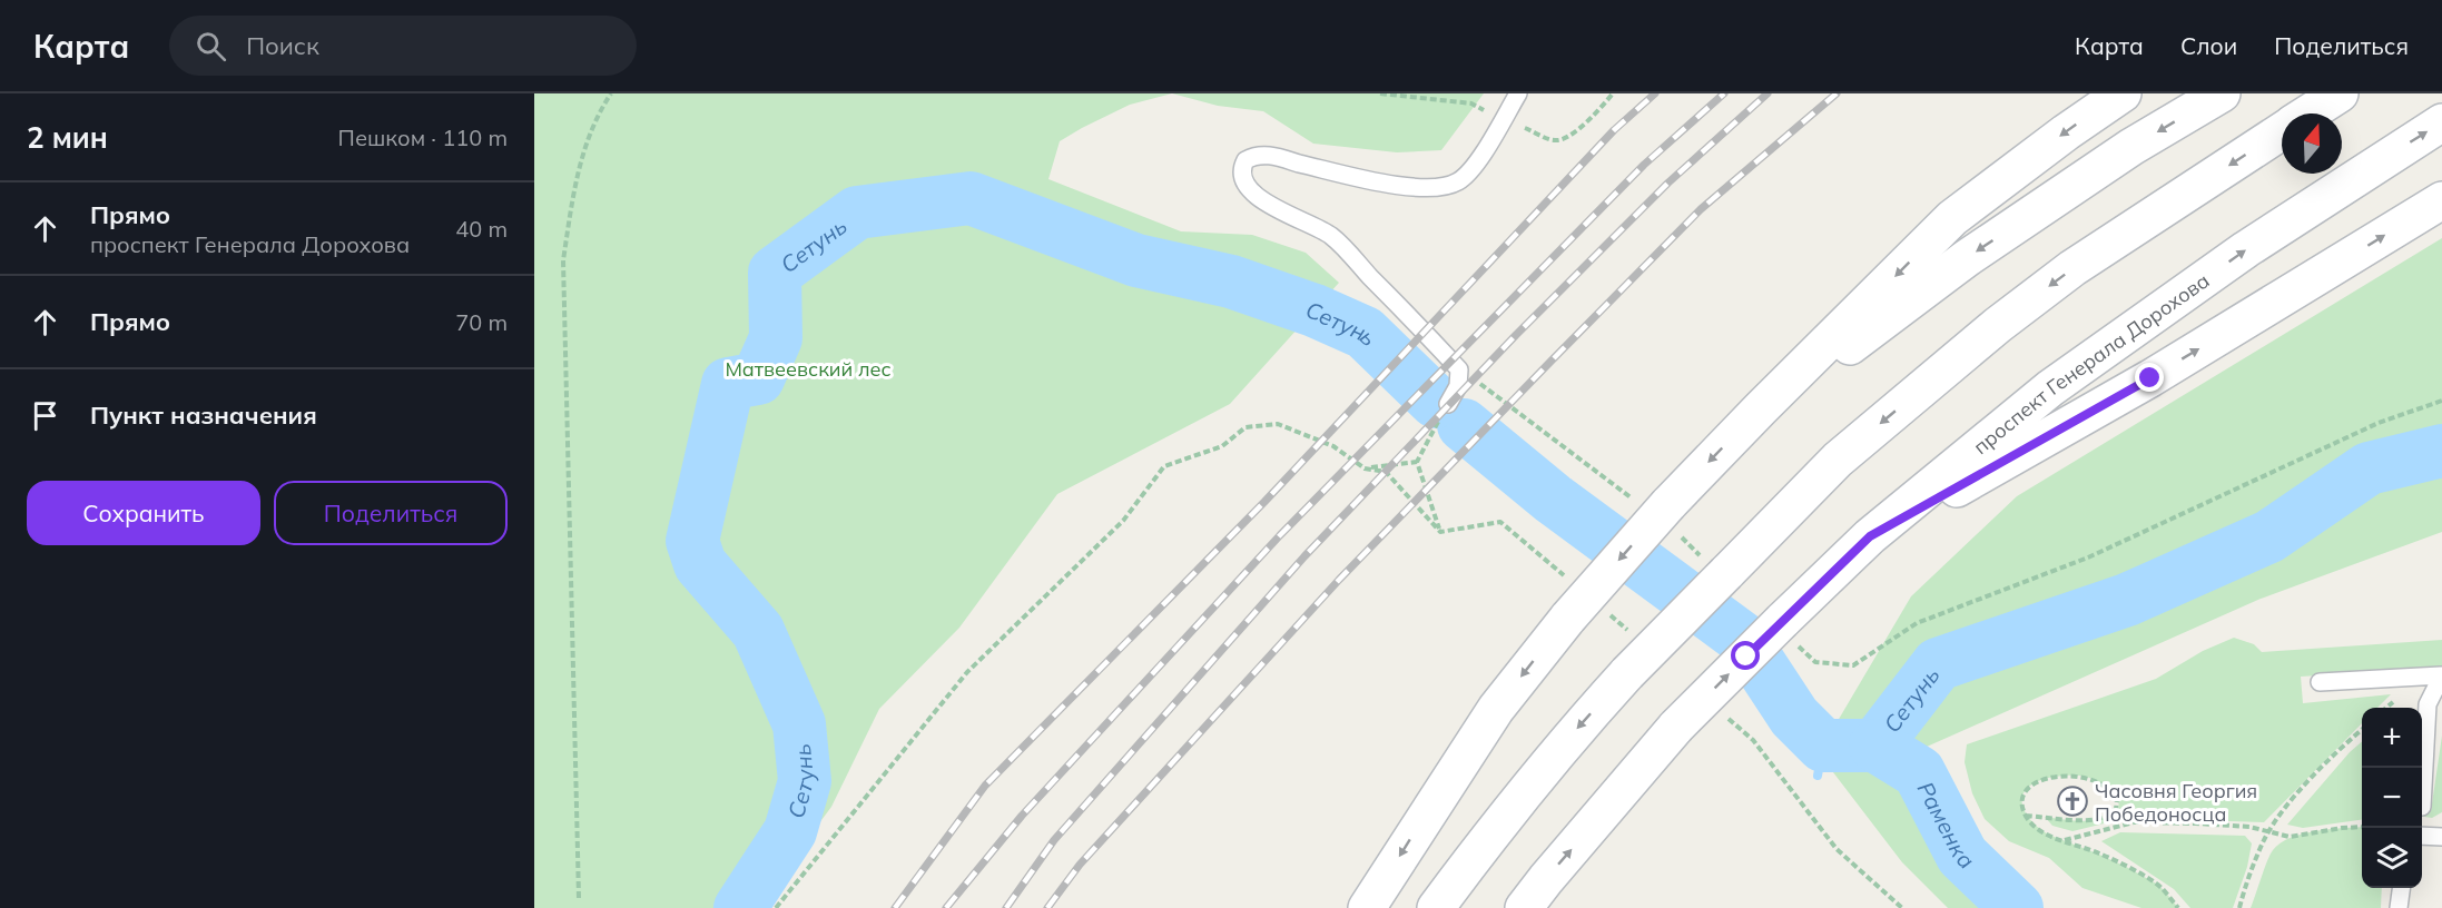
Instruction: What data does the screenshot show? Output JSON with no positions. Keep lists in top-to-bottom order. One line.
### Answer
{"streets":{"main road":["проспект Генерала Дорохова"]},"water":["Сетунь","Раменка"],"parks":["Матвеевский лес"],"places":{"church":["Часовня Георгия Победоносца"]},"north":"top","page":{"header":"Карта","search":"Поиск","nav":["Карта","Слои","Поделиться"],"heading":["2 мин","Пешком · 110 m"],"list":[["Прямо","проспект Генерала Дорохова","40 m"],["Прямо","70 m"],"Пункт назначения"],"buttons":["Сохранить","Поделиться"],"map_buttons":["+","−"]}}
